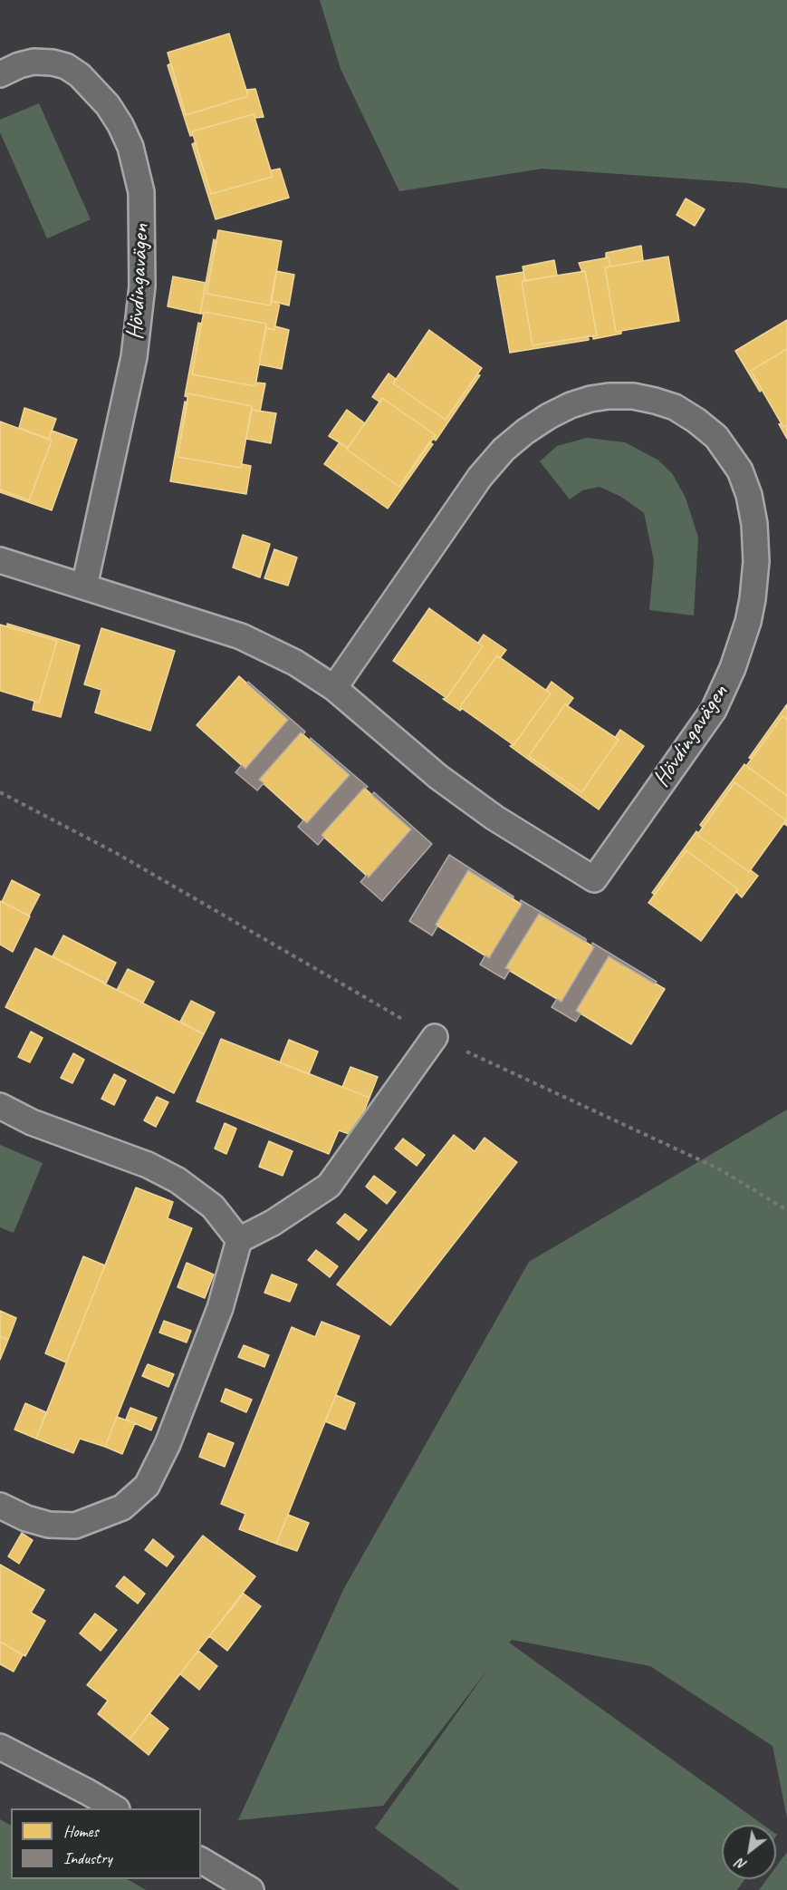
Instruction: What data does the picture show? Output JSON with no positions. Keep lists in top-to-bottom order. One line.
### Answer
{"streets":{"lane":["Hövdingavägen"]},"legend":["Homes","Industry"],"north":"bottom left"}
